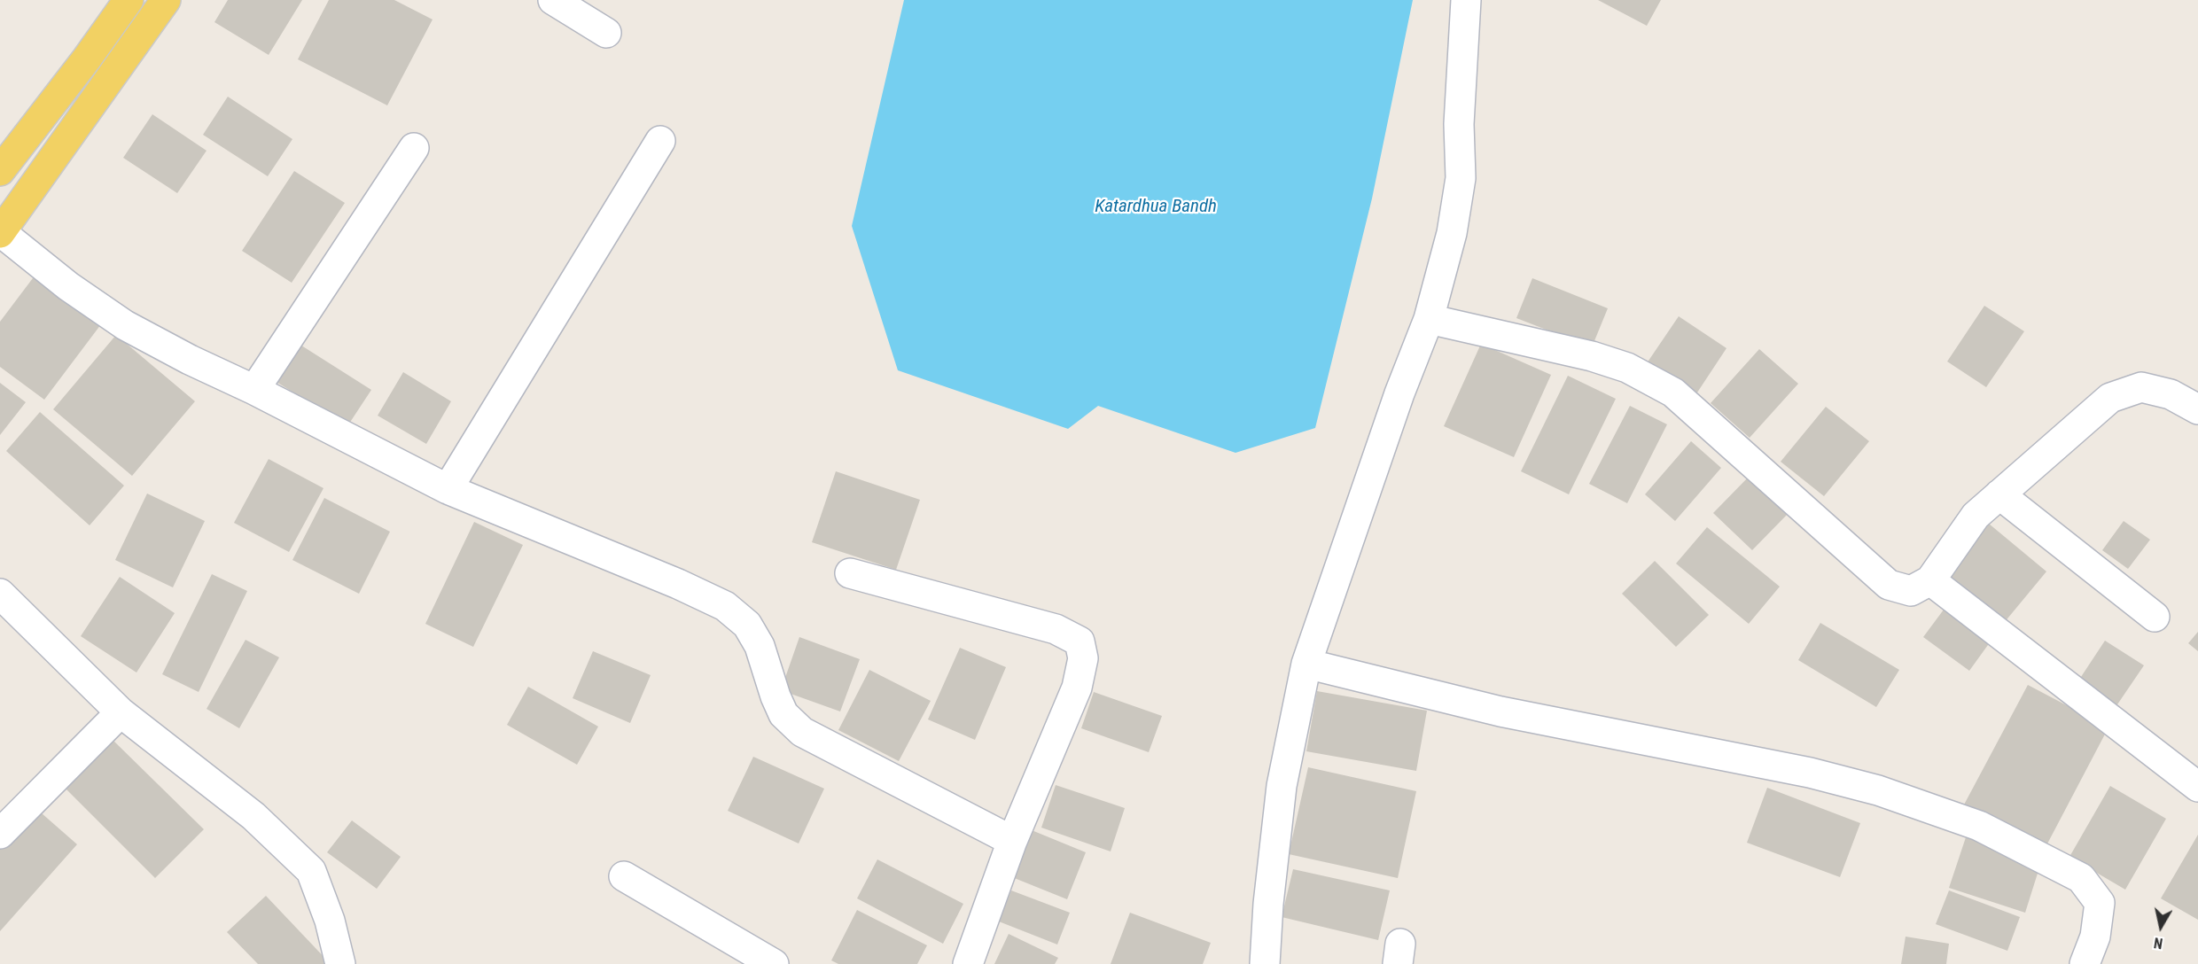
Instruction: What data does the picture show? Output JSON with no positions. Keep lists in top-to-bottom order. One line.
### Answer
{"water":["Katardhua Bandh"],"north":"bottom"}
